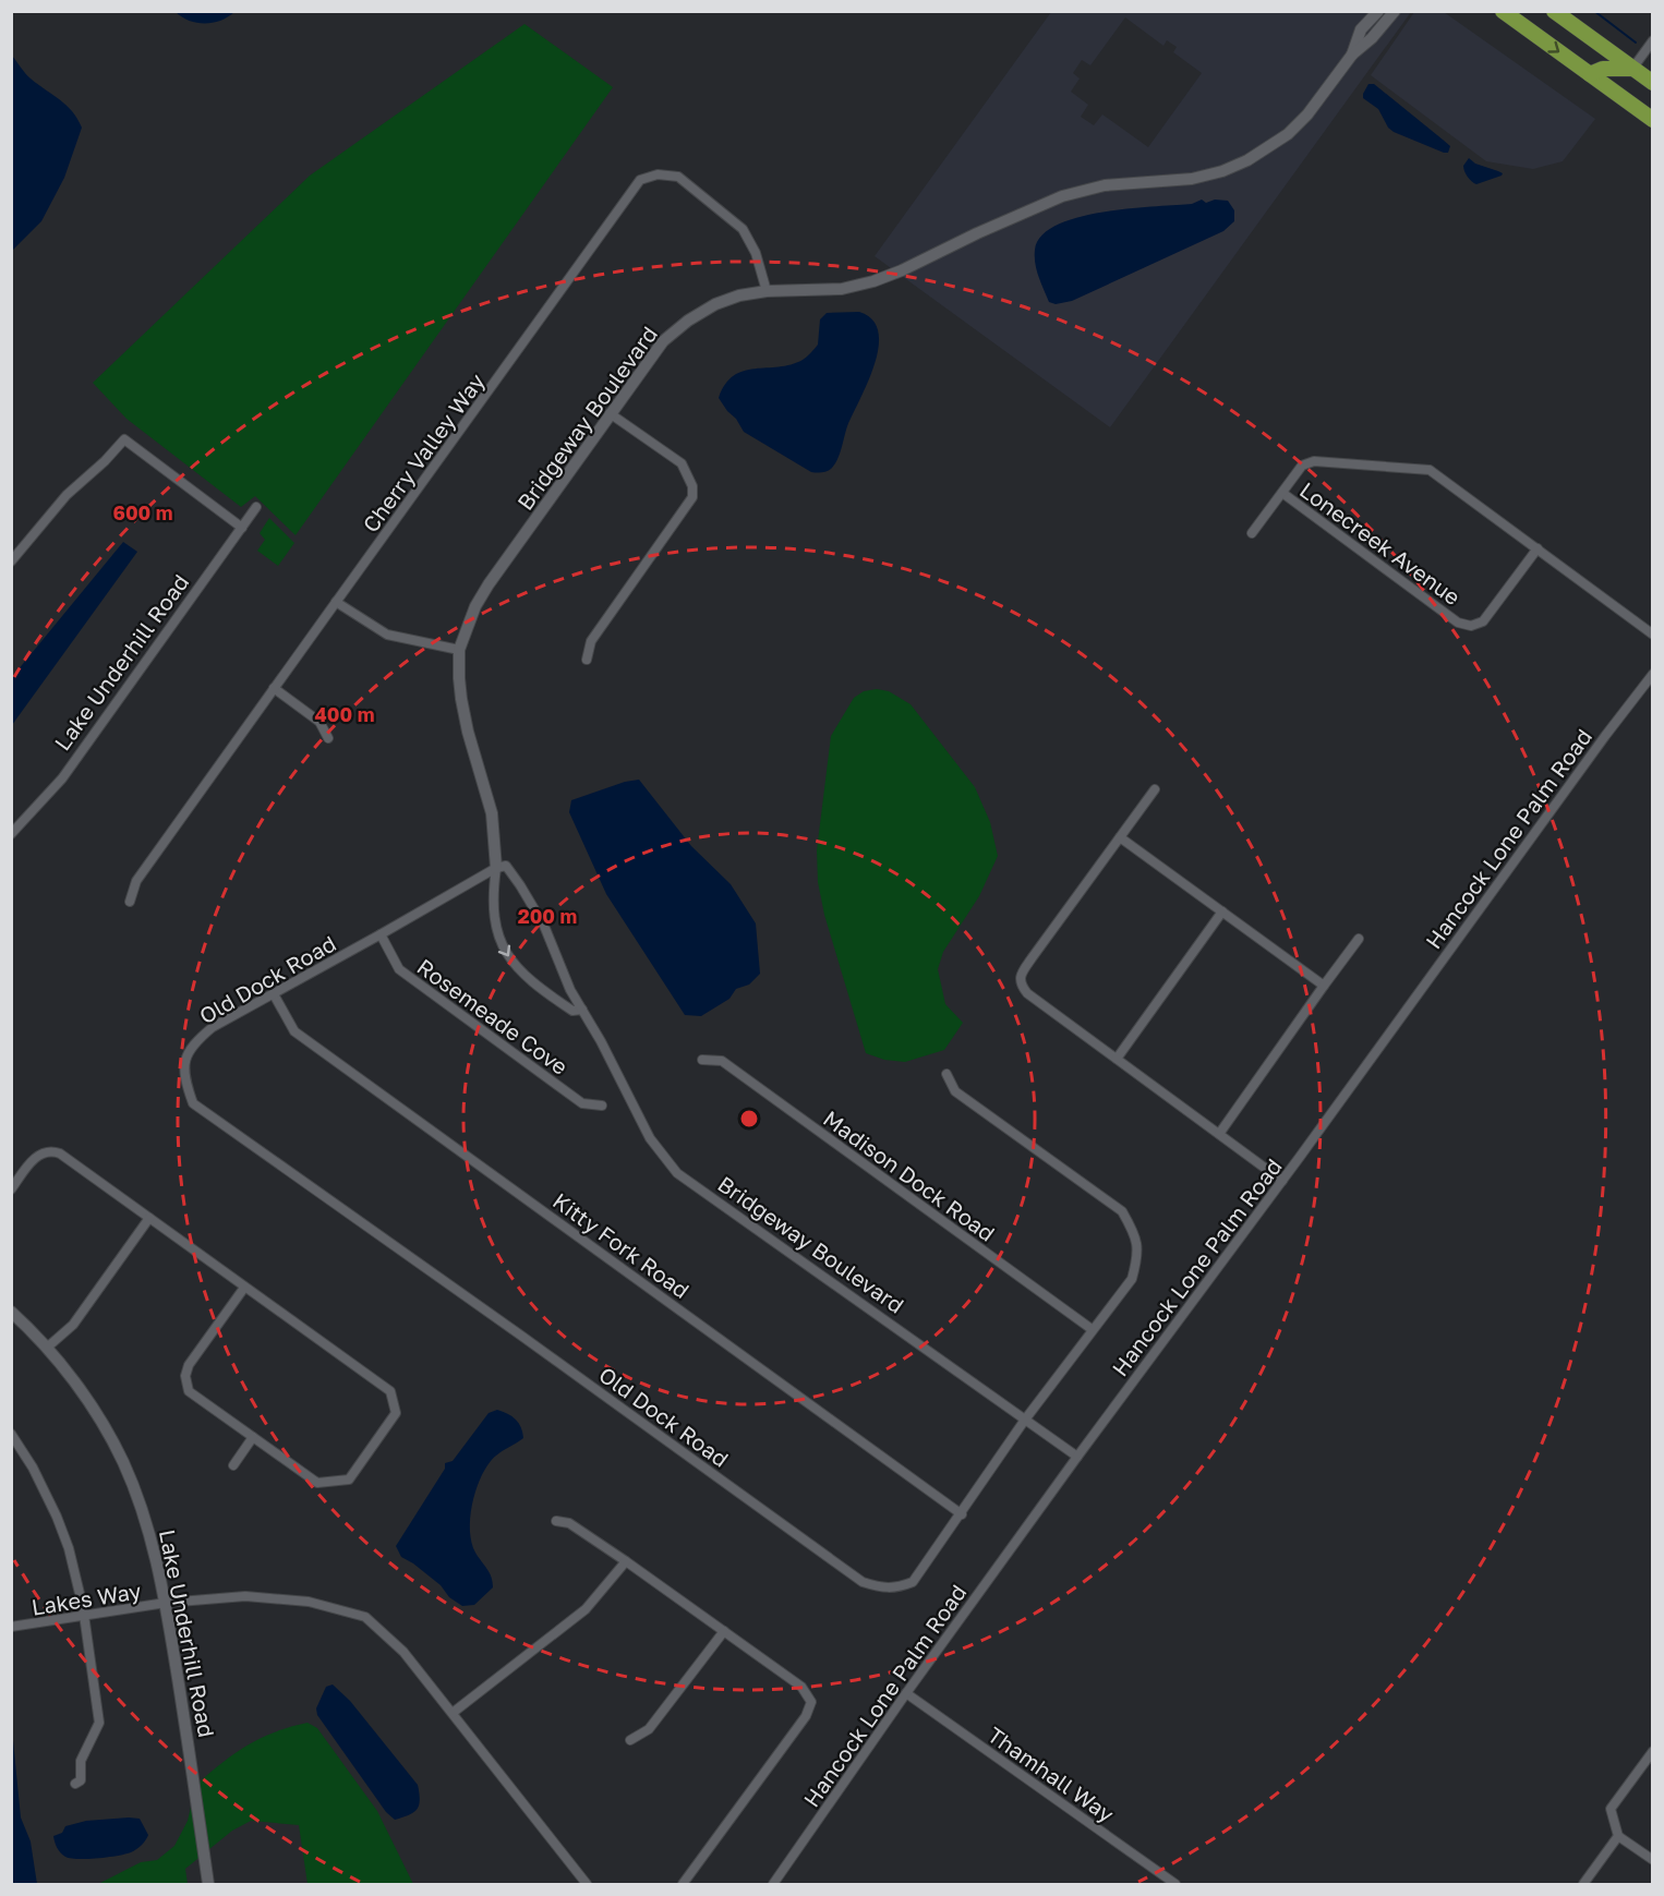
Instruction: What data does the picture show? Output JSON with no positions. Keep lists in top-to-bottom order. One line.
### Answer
{"streets":{"street":["Bridgeway Boulevard","Cherry Valley Way","Lonecreek Avenue","Lake Underhill Road","Hancock Lone Palm Road","Old Dock Road","Rosemeade Cove","Madison Dock Road","Kitty Fork Road","Lakes Way","Thamhall Way"]},"crossings":[["Bridgeway Boulevard","Cherry Valley Way"],["Bridgeway Boulevard","Hancock Lone Palm Road"],["Bridgeway Boulevard","Old Dock Road"],["Lake Underhill Road","Lakes Way"],["Hancock Lone Palm Road","Thamhall Way"],["Old Dock Road","Rosemeade Cove"],["Old Dock Road","Madison Dock Road"],["Old Dock Road","Kitty Fork Road"]],"rings":["600 m","400 m","200 m"]}
